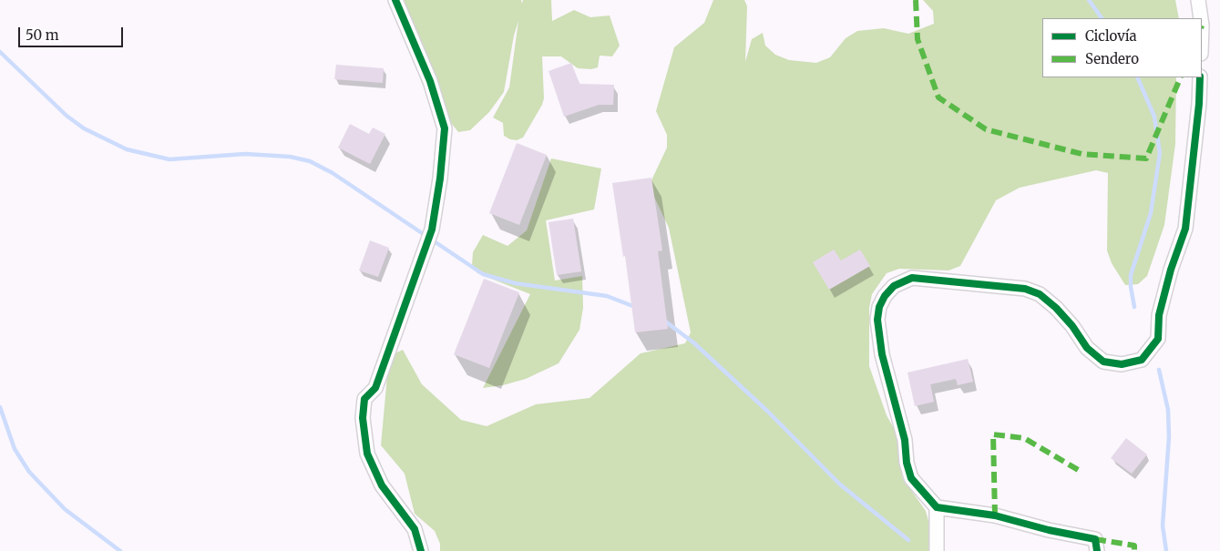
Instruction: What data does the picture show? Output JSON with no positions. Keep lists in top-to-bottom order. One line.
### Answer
{"legend":["Ciclovía","Sendero"],"scale_bar":"50 m"}
